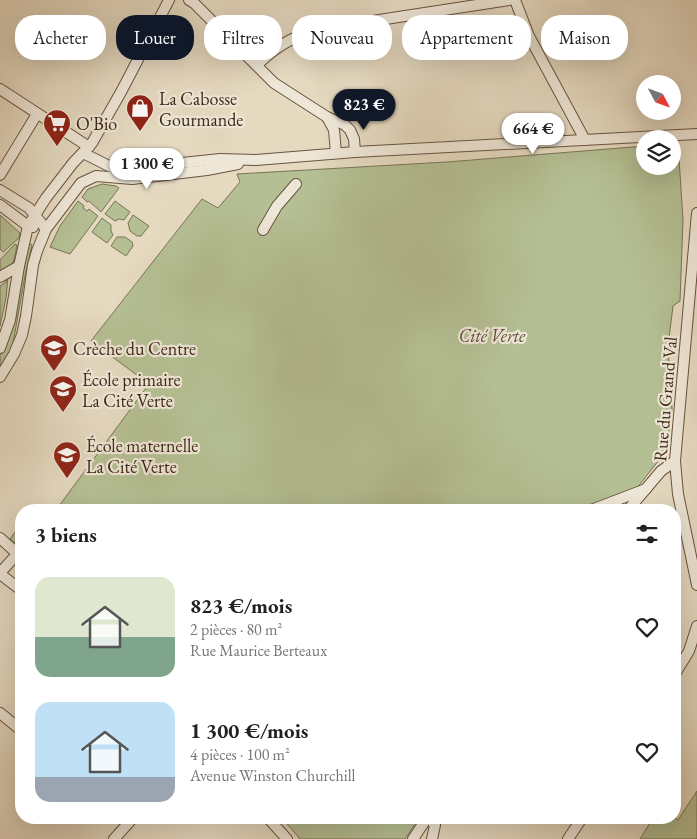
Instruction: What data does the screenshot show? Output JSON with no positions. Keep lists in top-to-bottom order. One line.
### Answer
{"streets":{"street":["Rue du Grand Val"]},"parks":["Cité Verte"],"places":{"shop":["La Cabosse Gourmande"],"supermarket":["O'Bio"],"school or university":["Crèche du Centre","École primaire La Cité Verte","École maternelle La Cité Verte"]},"north":"bottom right","page":{"chip":["Acheter","Louer","Filtres","Nouveau","Appartement","Maison"],"price":["823 €","664 €","1 300 €"],"heading":"3 biens","list":[{"name":"823 €/mois","note":"2 pièces · 80 m² · Rue Maurice Berteaux"},{"name":"1 300 €/mois","note":"4 pièces · 100 m² · Avenue Winston Churchill"}]}}
